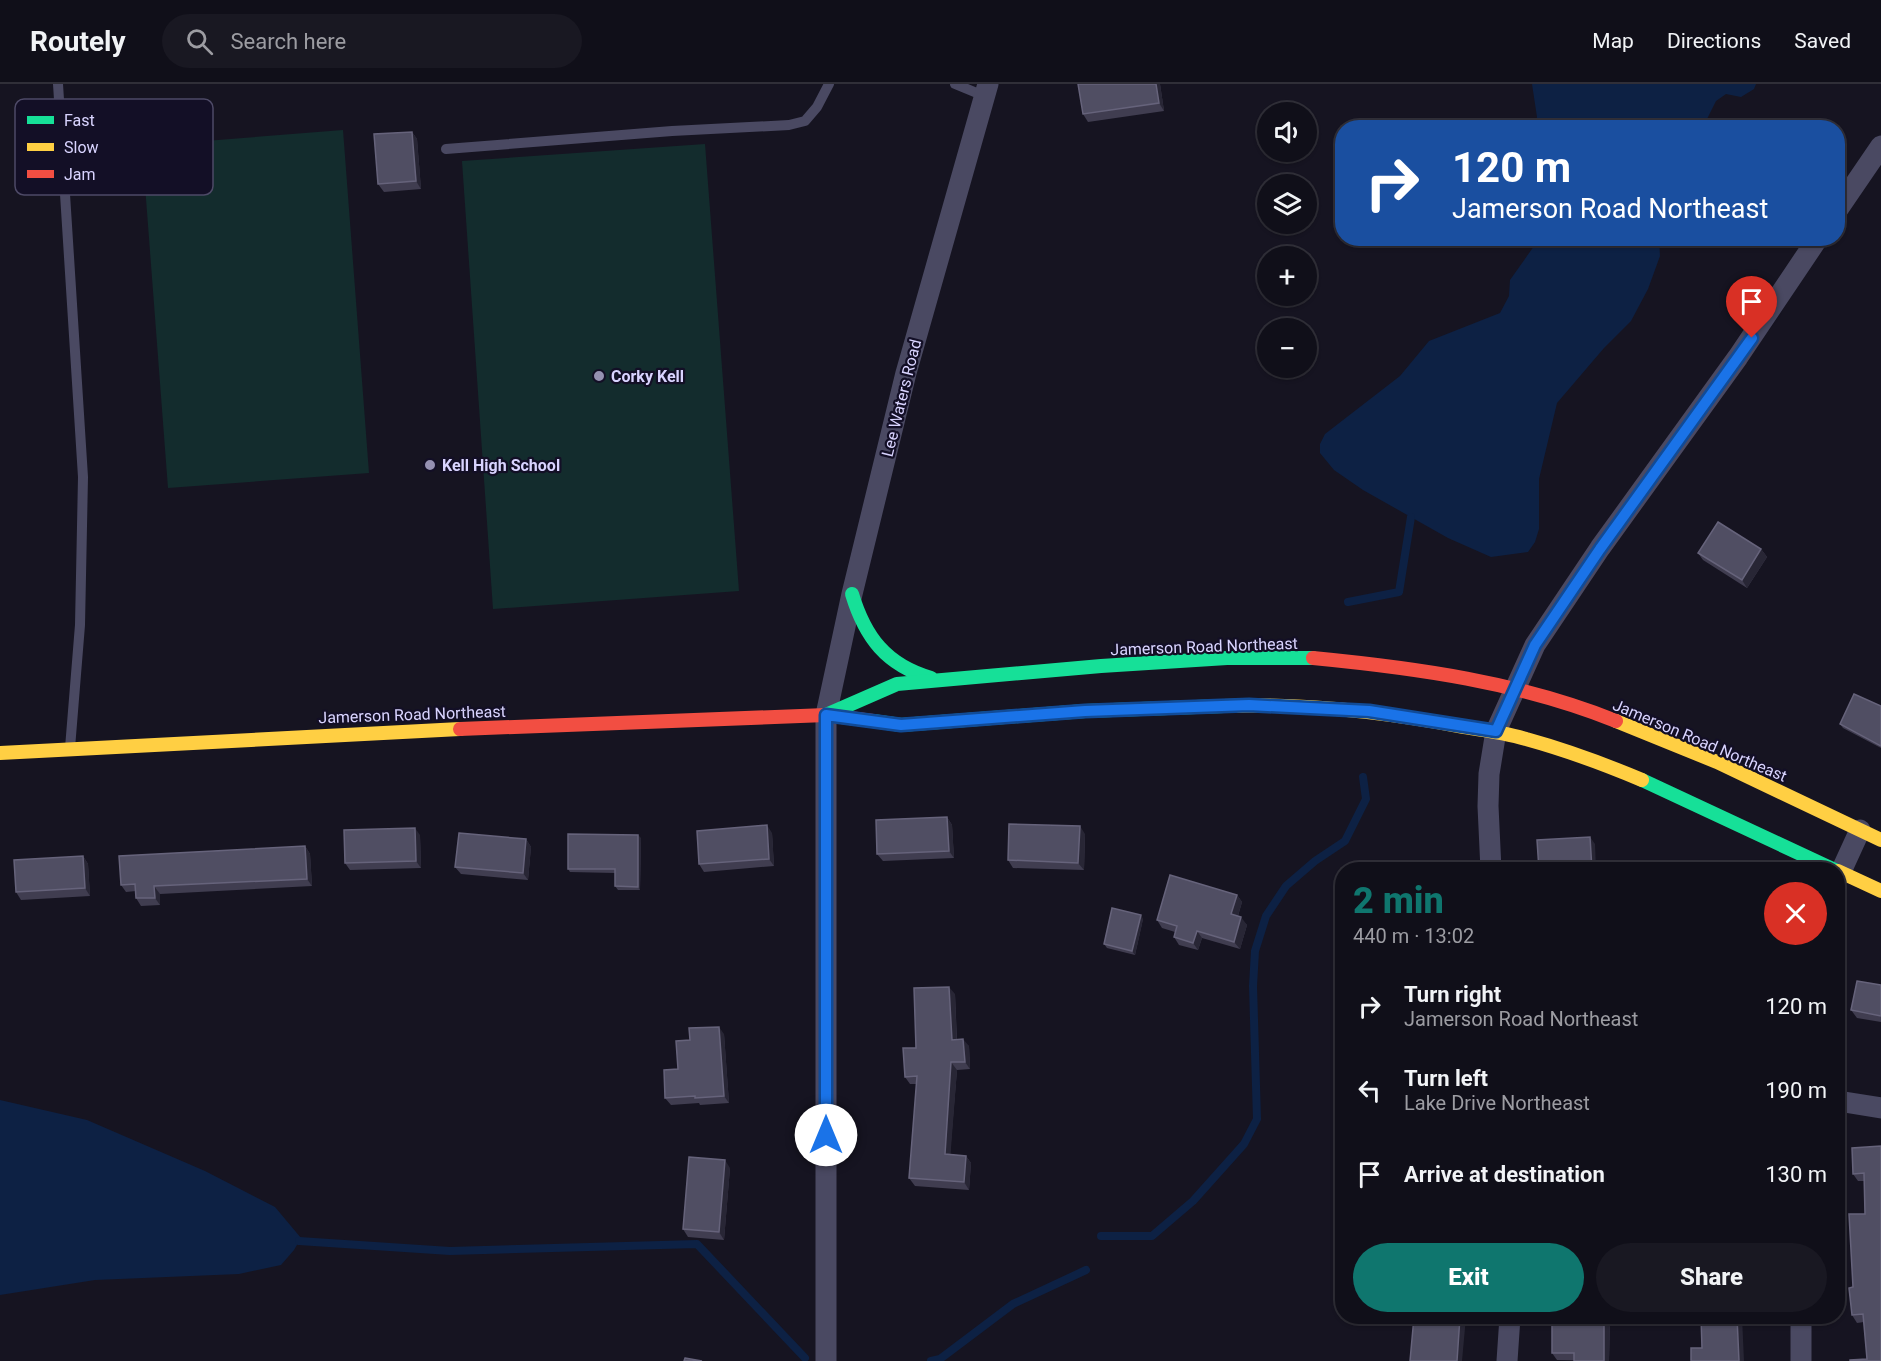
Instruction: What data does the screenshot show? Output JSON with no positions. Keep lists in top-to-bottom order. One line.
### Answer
{"streets":{"street":["Lee Waters Road","Jamerson Road Northeast"]},"crossings":[["Lee Waters Road","Jamerson Road Northeast"]],"places":["Corky Kell","Kell High School"],"legend":["Fast","Slow","Jam"],"page":{"header":"Routely","search":"Search here","nav":["Map","Directions","Saved"],"map_buttons":["+","−"],"turn":["120 m","Jamerson Road Northeast"],"heading":["2 min","440 m · 13:02"],"list":[{"name":"Turn right","note":"Jamerson Road Northeast","value":"120 m"},{"name":"Turn left","note":"Lake Drive Northeast","value":"190 m"},{"name":"Arrive at destination","value":"130 m"}],"buttons":["Exit","Share"]}}
